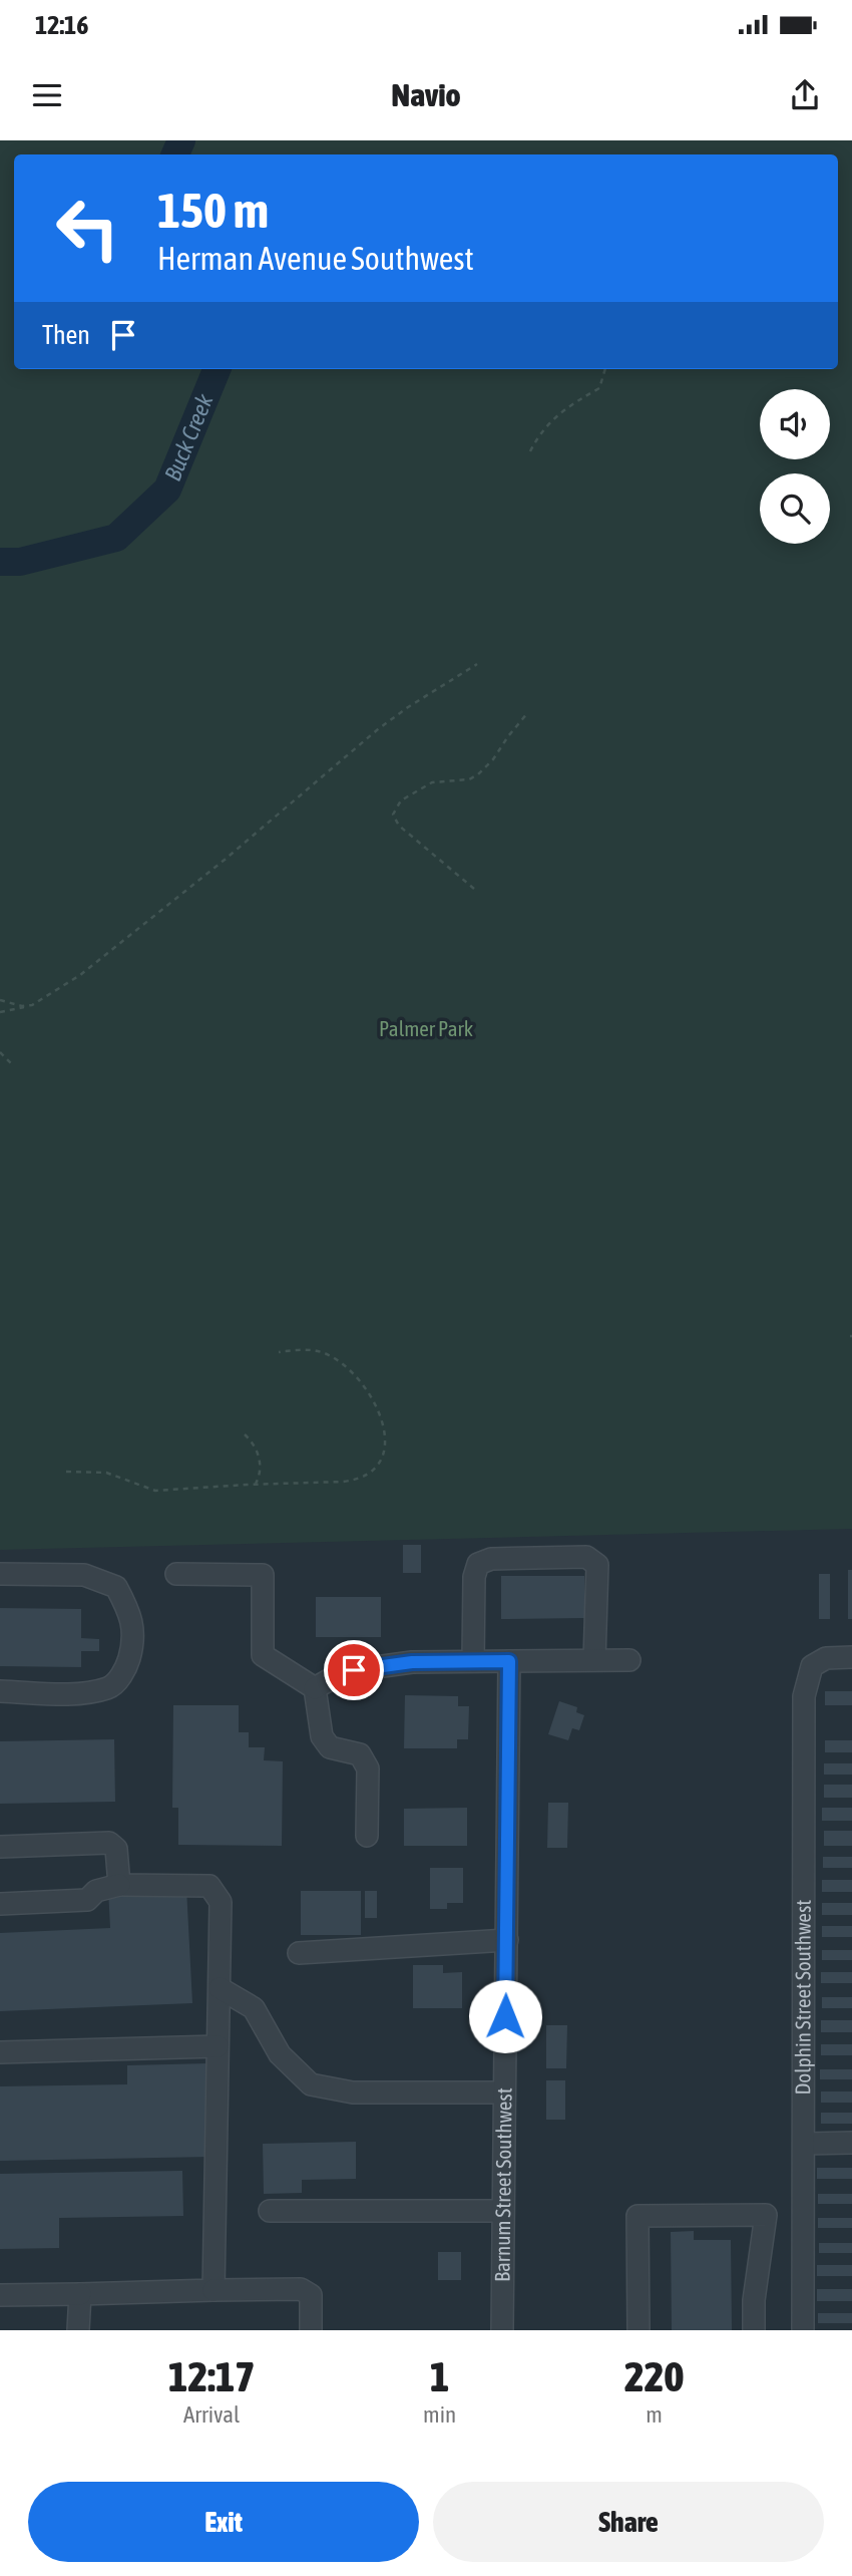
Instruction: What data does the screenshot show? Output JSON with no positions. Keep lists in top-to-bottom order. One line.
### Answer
{"streets":{"street":["Dolphin Street Southwest","Barnum Street Southwest"]},"water":["Buck Creek"],"parks":["Palmer Park"],"page":{"status":"12:16","header":"Navio","turn":["150 m","Herman Avenue Southwest"],"then":"Then","eta":["12:17","Arrival","1","min","220","m"],"buttons":["Exit","Share"]}}
